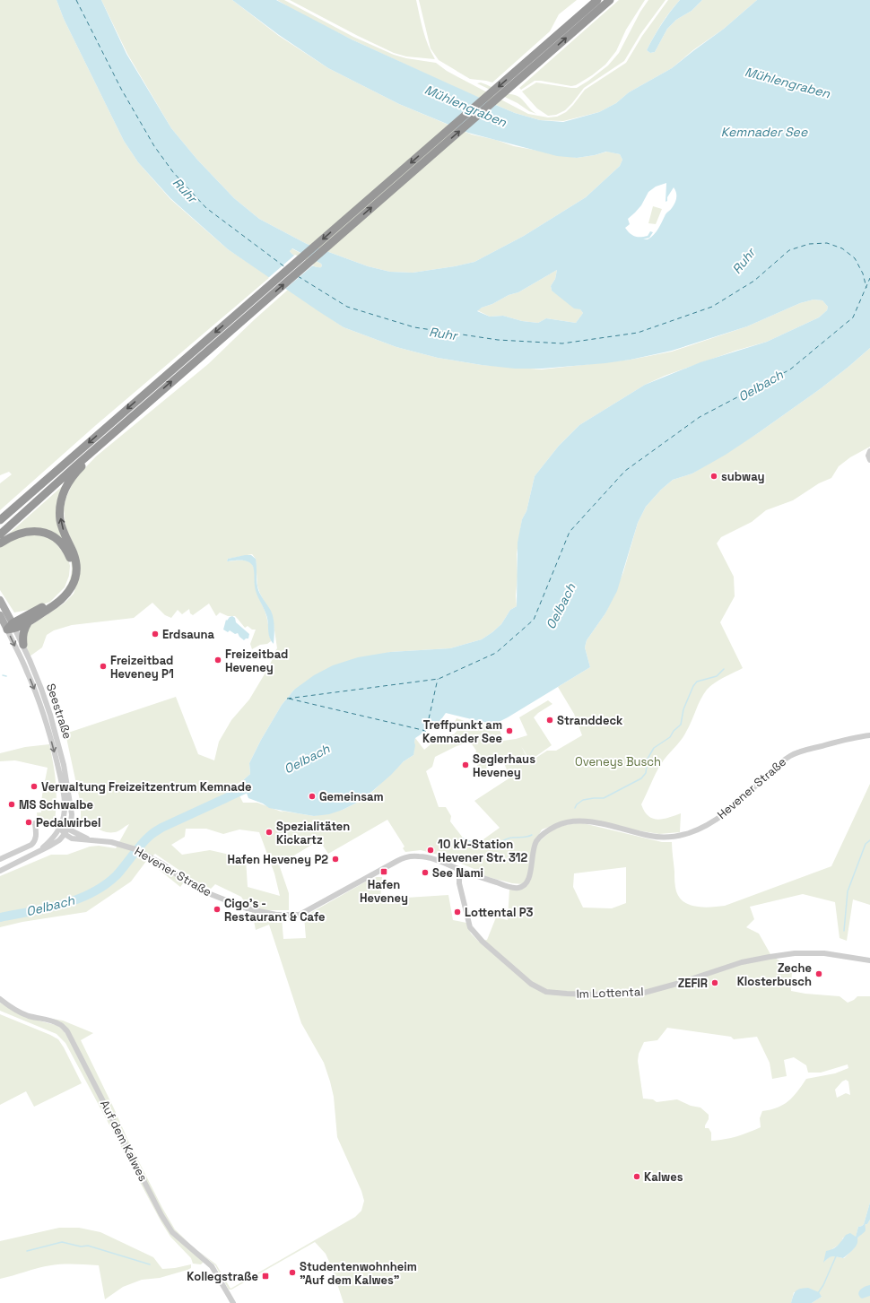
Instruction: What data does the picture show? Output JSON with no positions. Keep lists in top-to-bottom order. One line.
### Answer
{"streets":{"main road":["Seestraße"],"street":["Hevener Straße","Im Lottental","Auf dem Kalwes"]},"crossings":[["Seestraße","Hevener Straße"],["Hevener Straße","Im Lottental"]],"one_way":["Seestraße"],"water":["Mühlengraben","Kemnader See","Ruhr","Oelbach"],"parks":["Oveneys Busch"],"places":{"other":["subway","Erdsauna","Freizeitbad Heveney","Freizeitbad Heveney P1","Stranddeck","Treffpunkt am Kemnader See","Seglerhaus Heveney","Verwaltung Freizeitzentrum Kemnade","Gemeinsam","MS Schwalbe","Pedalwirbel","Spezialitäten Kickartz","10 kV-Station Hevener Str. 312","Hafen Heveney P2","See Nami","Cigo's - Restaurant & Cafe","Lottental P3","Zeche Klosterbusch","ZEFIR","Kalwes","Studentenwohnheim \"Auf dem Kalwes\""],"transit":["Hafen Heveney","Kollegstraße"]}}
